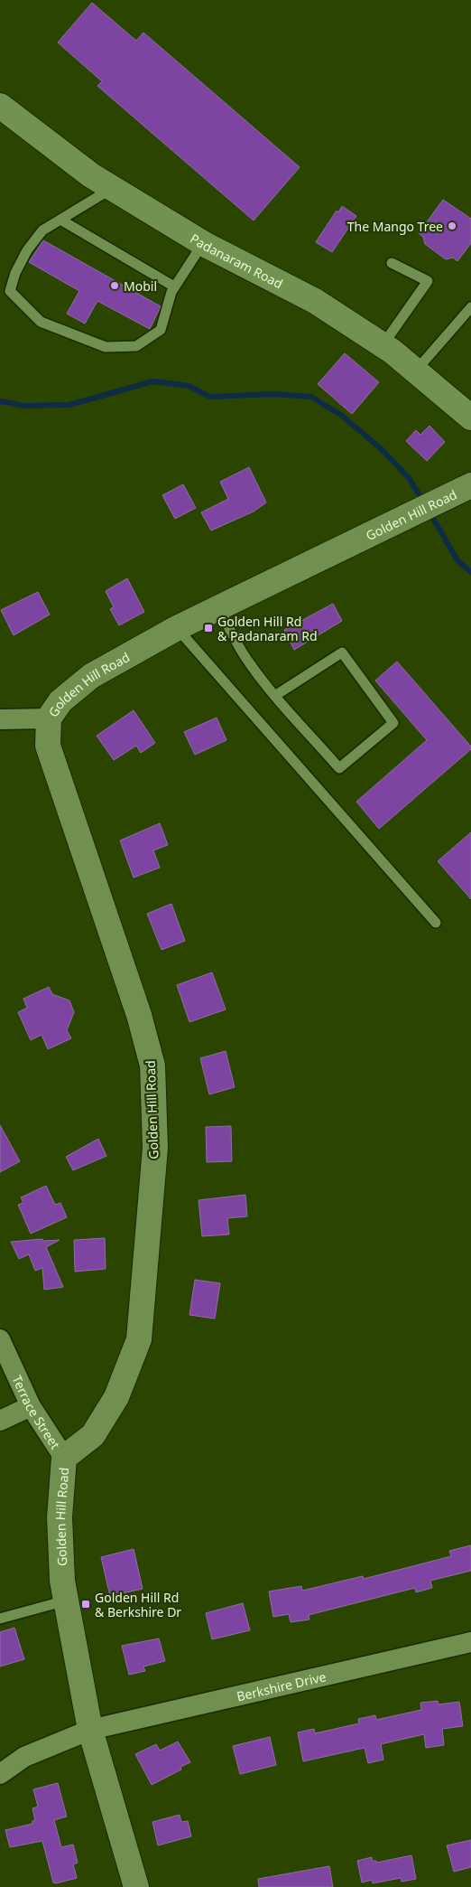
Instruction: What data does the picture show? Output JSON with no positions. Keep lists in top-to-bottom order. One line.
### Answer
{"streets":{"main road":["Padanaram Road"],"street":["Golden Hill Road","Terrace Street","Berkshire Drive"]},"crossings":[["Golden Hill Road","Terrace Street"],["Golden Hill Road","Berkshire Drive"]],"places":{"other":["The Mango Tree","Mobil"],"transit":["Golden Hill Rd & Padanaram Rd","Golden Hill Rd & Berkshire Dr"]}}
